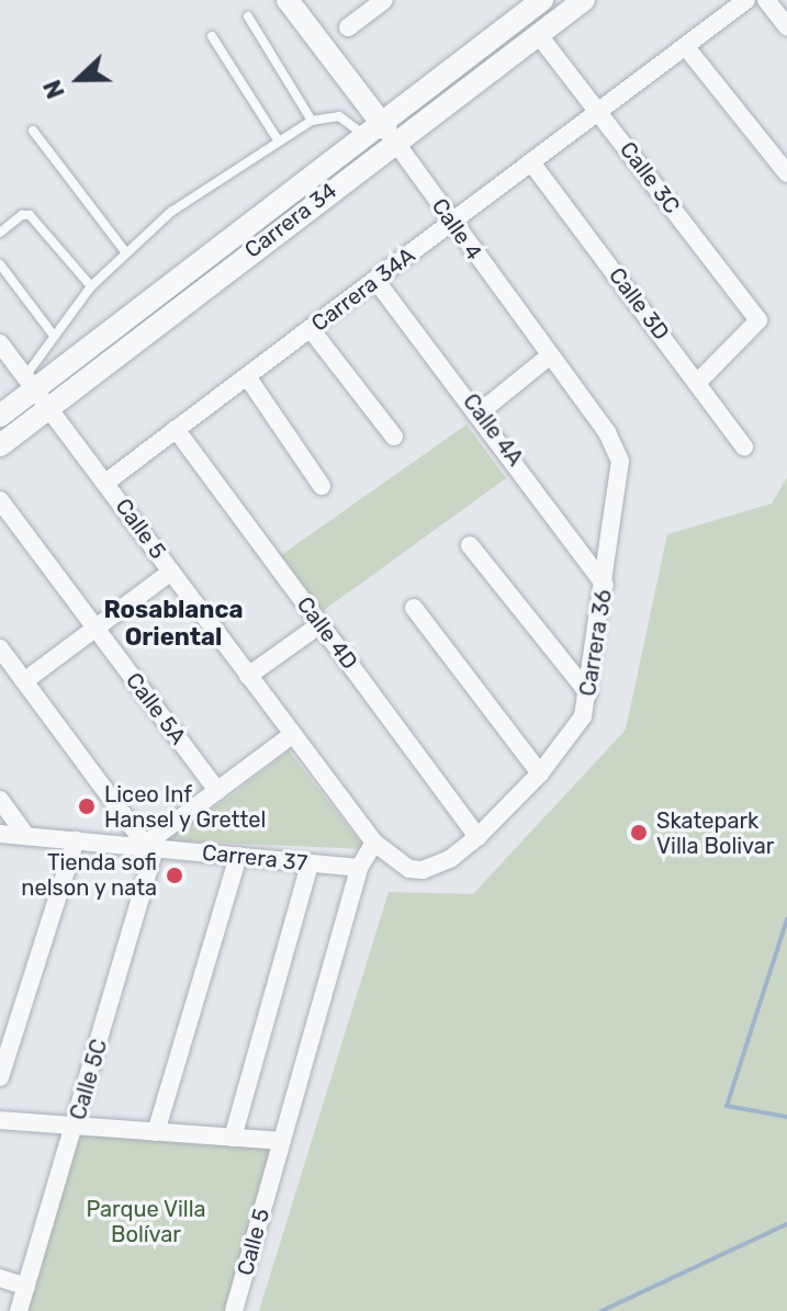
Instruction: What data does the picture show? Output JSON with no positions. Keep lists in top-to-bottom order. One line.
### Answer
{"streets":{"street":["Calle 3C","Carrera 34","Calle 4","Carrera 34A","Calle 3D","Calle 4A","Calle 5","Calle 4D","Carrera 36","Calle 5A","Carrera 37","Calle 5C"]},"crossings":[["Calle 3C","Carrera 34"],["Calle 3C","Carrera 34A"],["Calle 3C","Calle 3D"],["Carrera 34","Calle 4"],["Carrera 34","Calle 5"],["Calle 4","Carrera 34A"],["Calle 4","Carrera 36"],["Carrera 34A","Calle 3D"],["Carrera 34A","Calle 4A"],["Carrera 34A","Calle 5"],["Carrera 34A","Calle 4D"],["Calle 4A","Carrera 36"],["Calle 5","Carrera 37"],["Calle 4D","Carrera 36"],["Carrera 37","Calle 5C"]],"districts":["Rosablanca Oriental"],"parks":["Parque Villa Bolívar"],"places":["Liceo Inf Hansel y Grettel","Skatepark Villa Bolivar","Tienda sofi nelson y nata"],"north":"left"}
